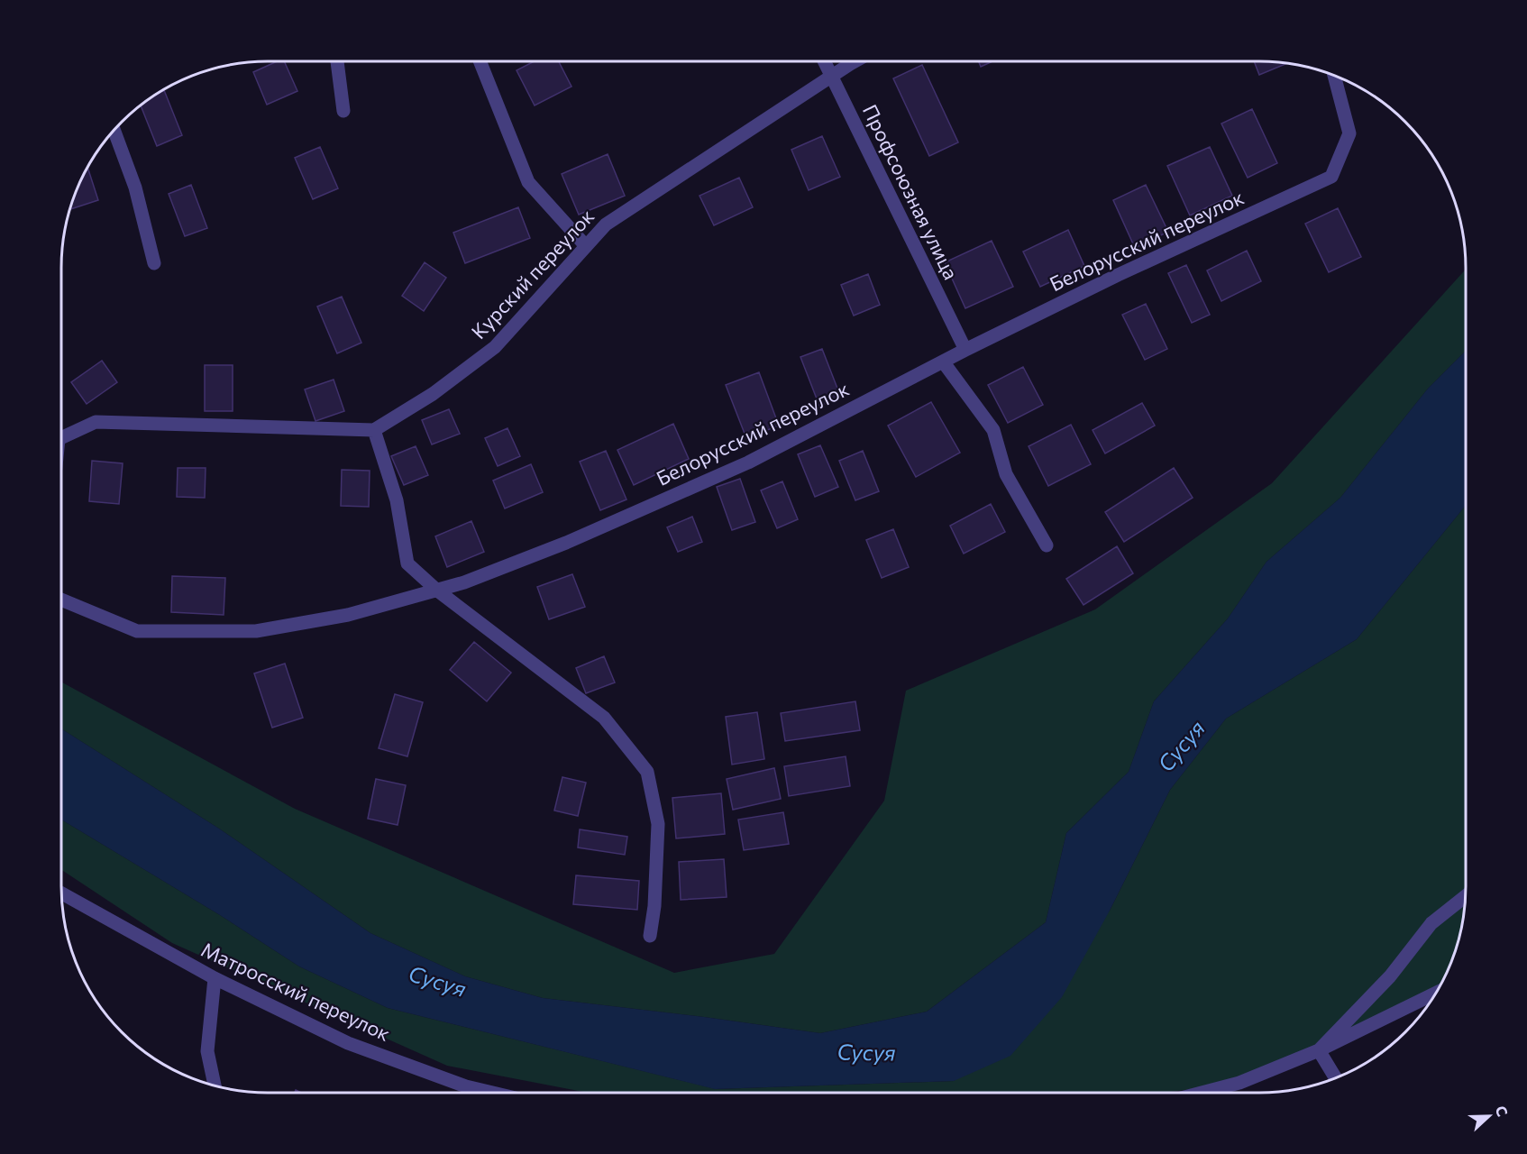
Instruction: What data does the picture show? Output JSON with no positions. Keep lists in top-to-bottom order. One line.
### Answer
{"streets":{"street":["Профсоюзная улица","Белорусский переулок","Курский переулок","Матросский переулок"]},"crossings":[["Профсоюзная улица","Белорусский переулок"],["Профсоюзная улица","Курский переулок"]],"water":["Сусуя"],"north":"right"}
